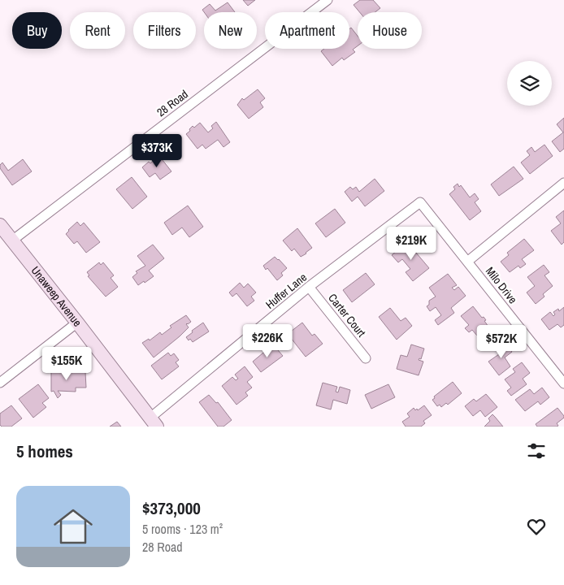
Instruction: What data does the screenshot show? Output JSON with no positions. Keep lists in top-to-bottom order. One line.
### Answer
{"streets":{"main road":["Unaweep Avenue"],"street":["28 Road","Milo Drive","Huffer Lane","Carter Court"]},"crossings":[["28 Road","Unaweep Avenue"],["Milo Drive","Huffer Lane"],["Huffer Lane","Unaweep Avenue"],["Huffer Lane","Carter Court"]],"page":{"chip":["Buy","Rent","Filters","New","Apartment","House"],"price":["$373K","$219K","$226K","$572K","$155K"],"heading":"5 homes","list":[{"name":"$373,000","note":"5 rooms · 123 m² · 28 Road"}]}}
